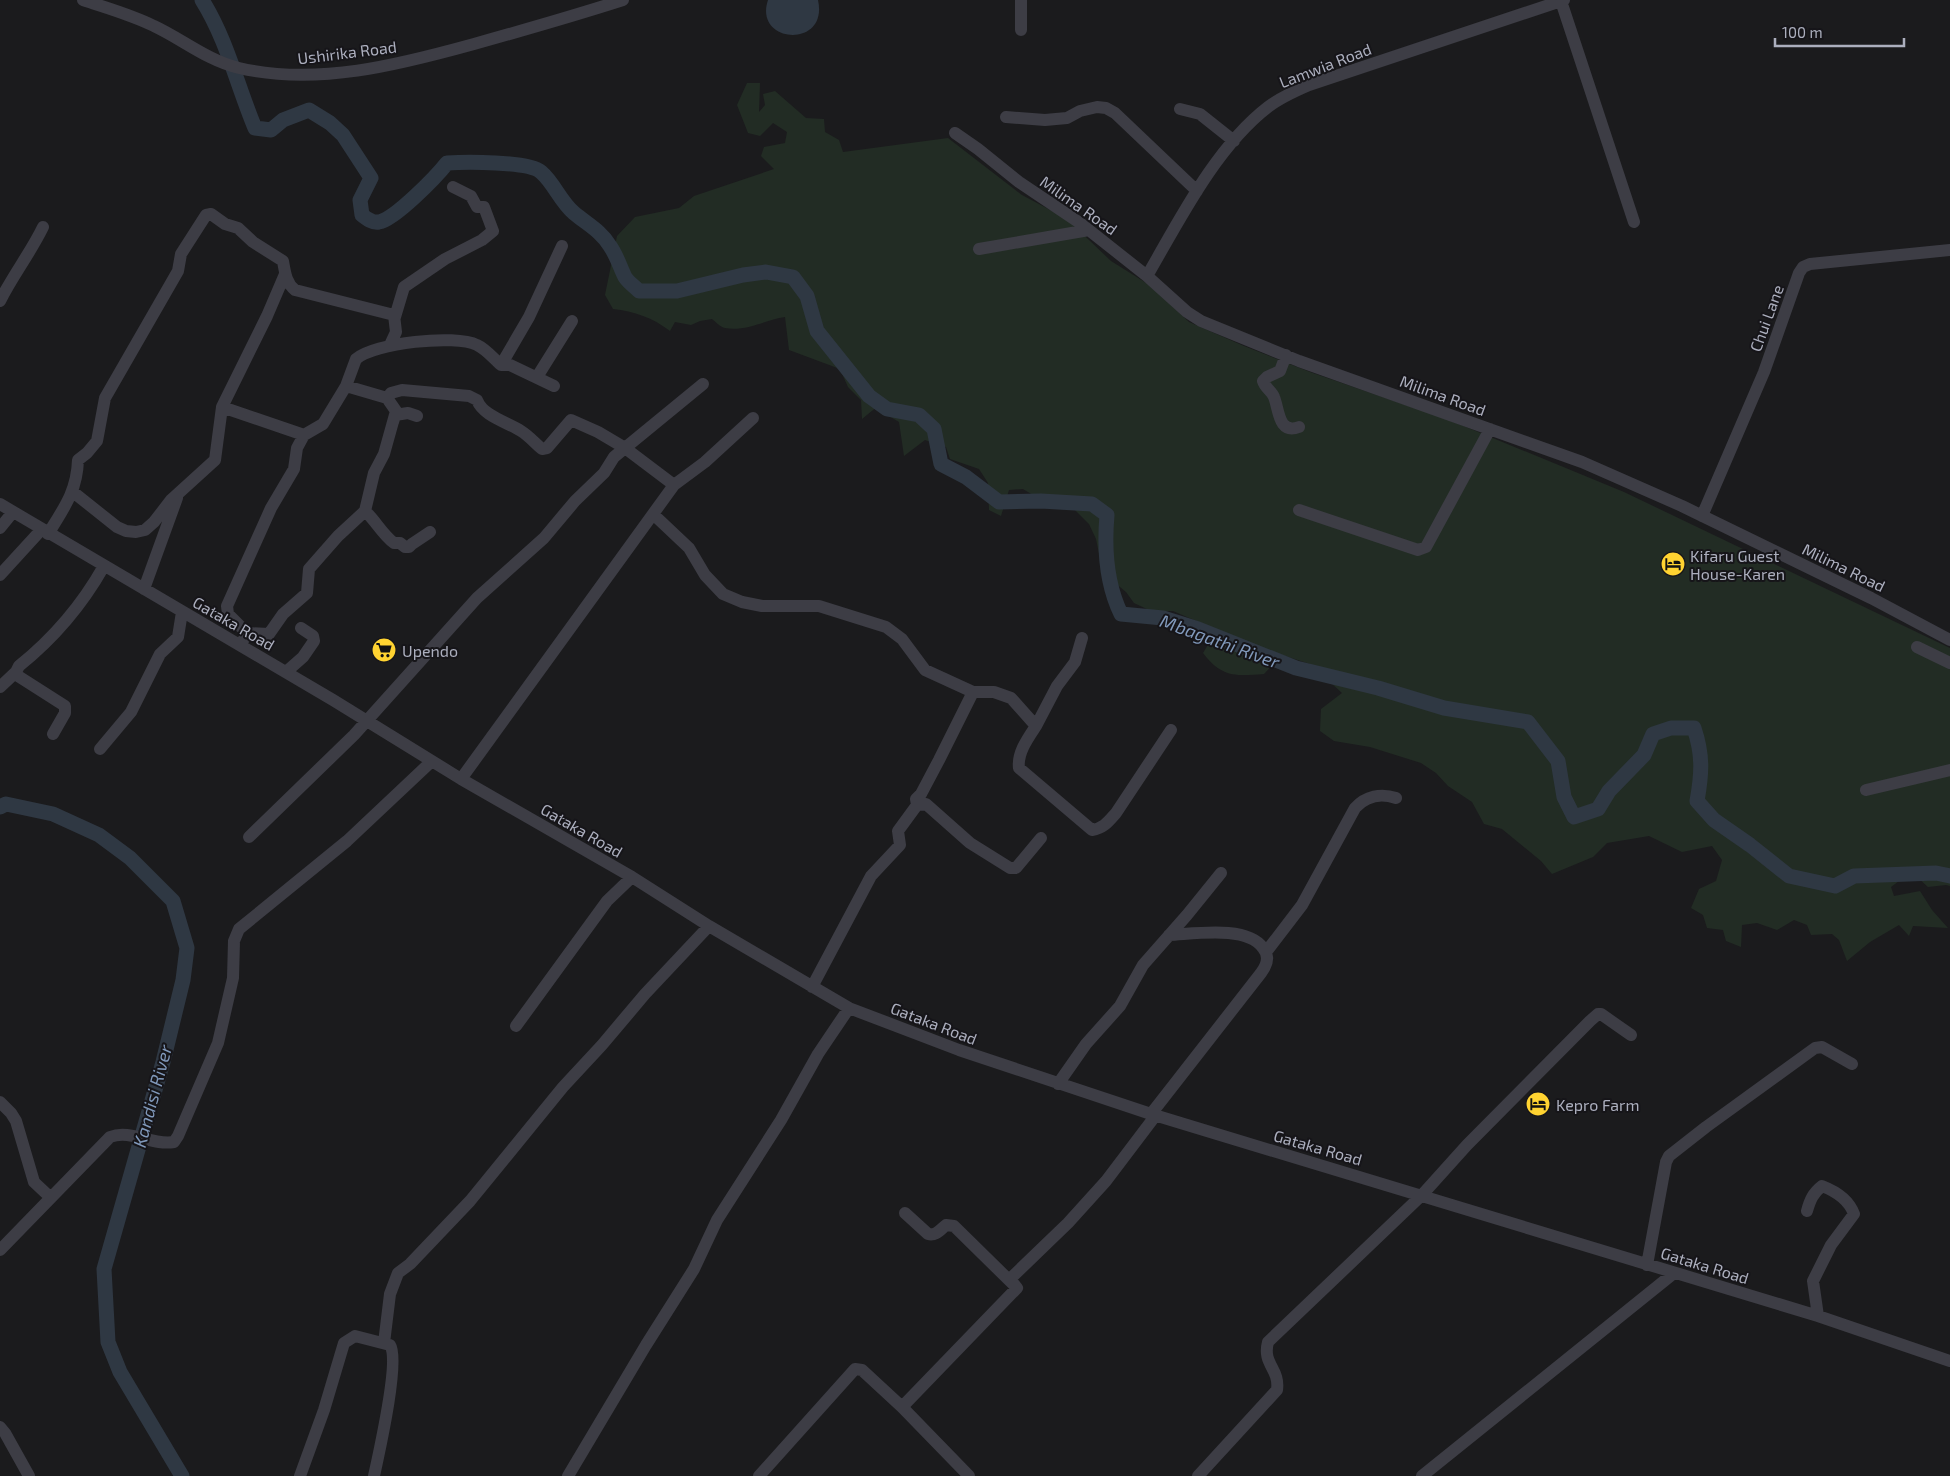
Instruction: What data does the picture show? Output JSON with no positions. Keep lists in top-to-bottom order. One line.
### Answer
{"streets":{"street":["Ushirika Road","Lamwia Road","Milima Road","Chui Lane","Gataka Road"]},"crossings":[["Lamwia Road","Milima Road"],["Milima Road","Chui Lane"]],"water":["Mbagathi River","Kandisi River"],"places":{"hotel":["Kifaru Guest House-Karen","Kepro Farm"],"supermarket":["Upendo"]},"scale_bar":"100 m"}
